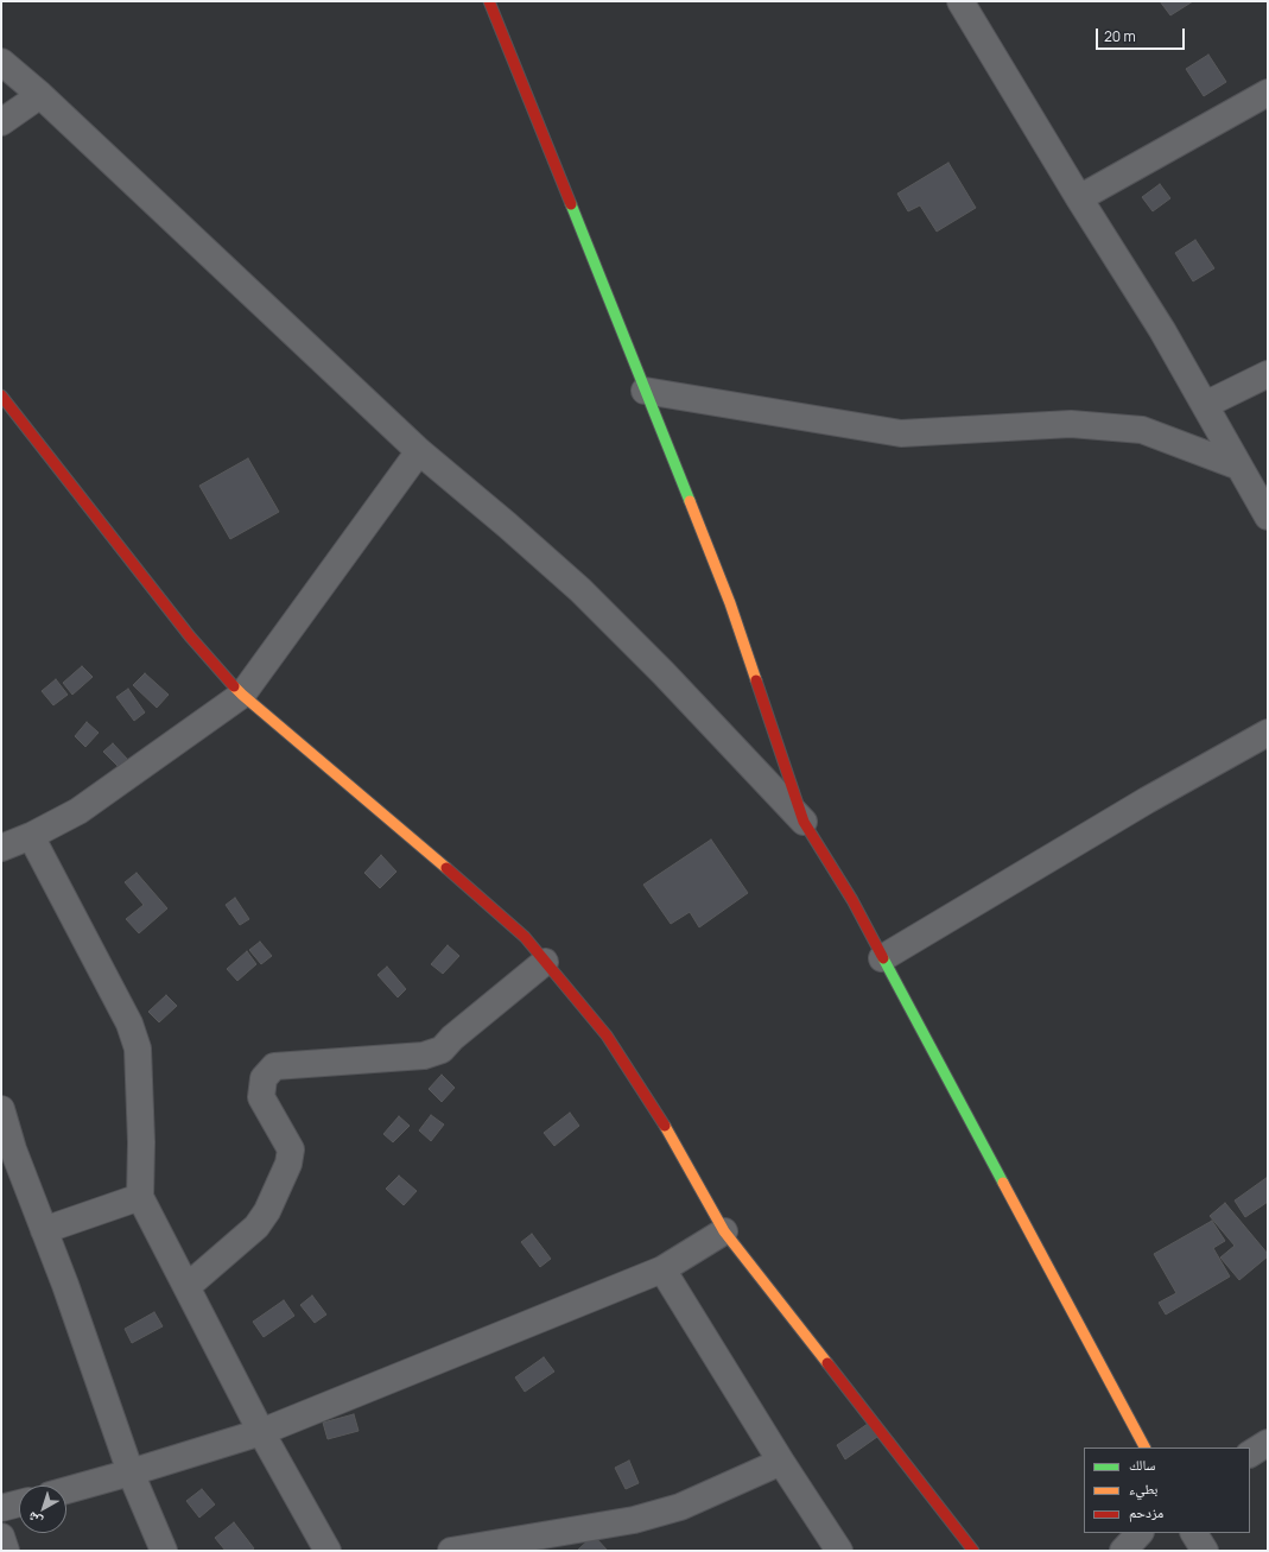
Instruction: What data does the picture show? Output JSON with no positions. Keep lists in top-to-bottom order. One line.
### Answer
{"legend":["سالك","بطيء","مزدحم"],"scale_bar":"20 m","north":"bottom left"}
